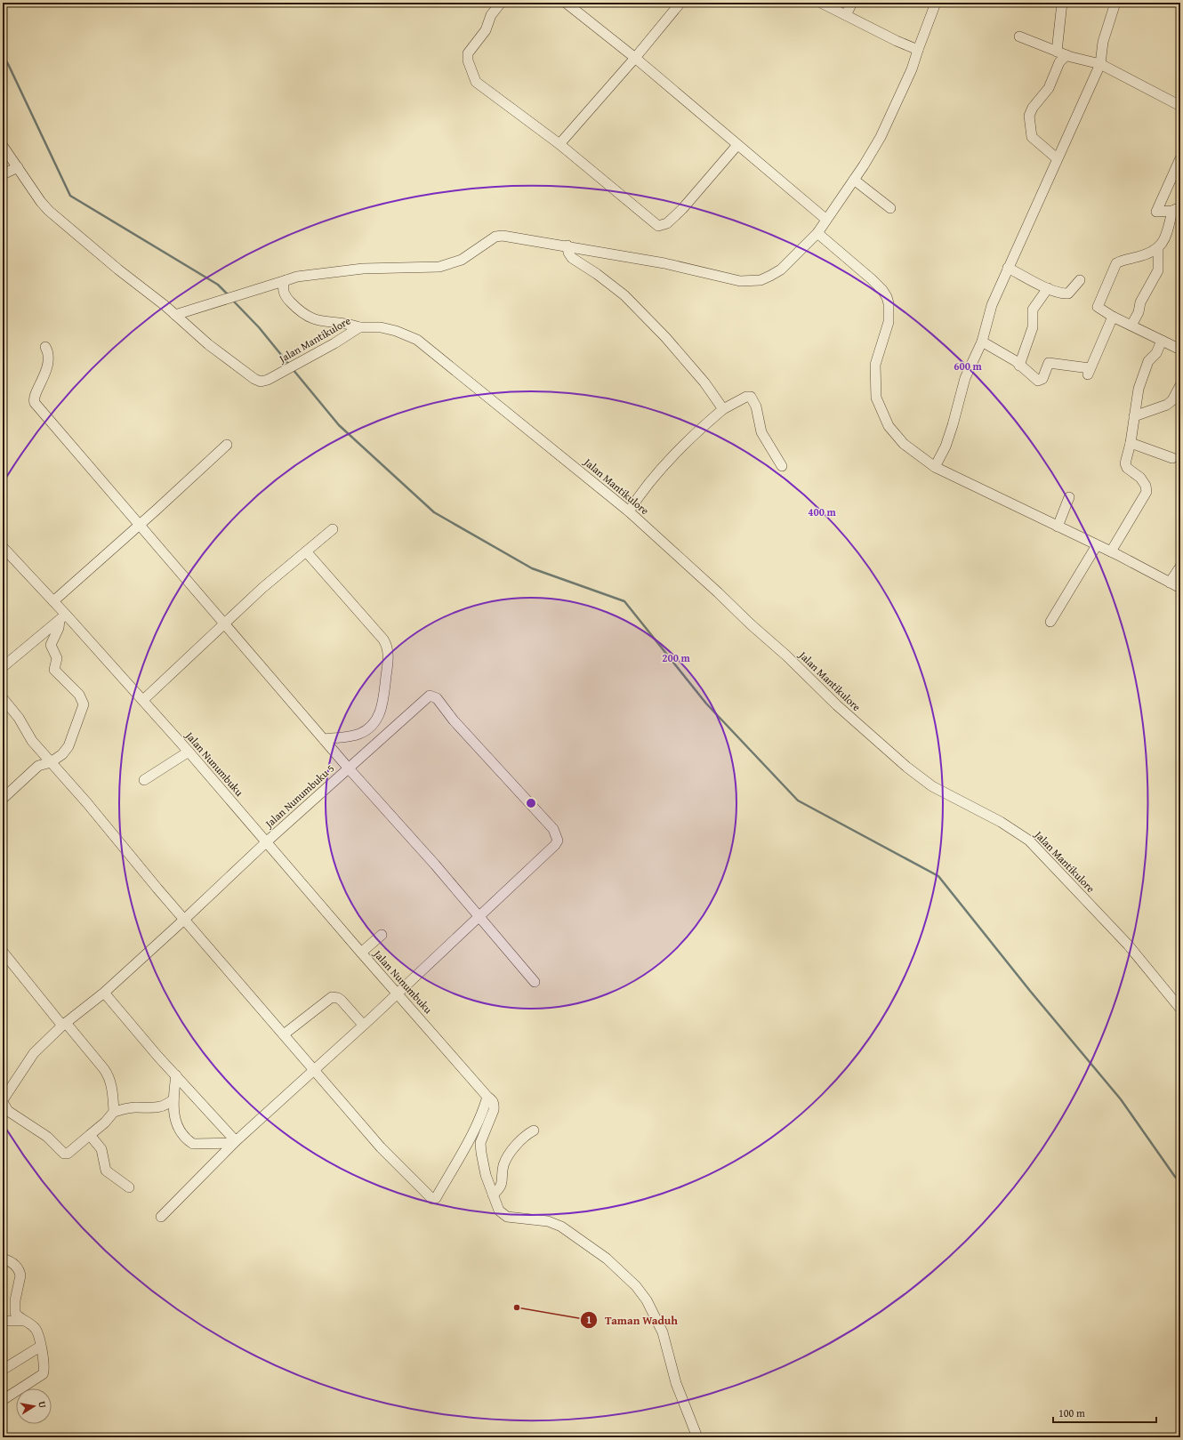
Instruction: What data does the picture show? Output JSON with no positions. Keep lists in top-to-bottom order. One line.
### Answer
{"streets":{"street":["Jalan Mantikulore","Jalan Nunumbuku","Jalan Nunumbuku 5"]},"crossings":[["Jalan Nunumbuku","Jalan Nunumbuku 5"]],"places":["Taman Waduh"],"scale_bar":"100 m","north":"right","rings":["600 m","400 m","200 m"]}
